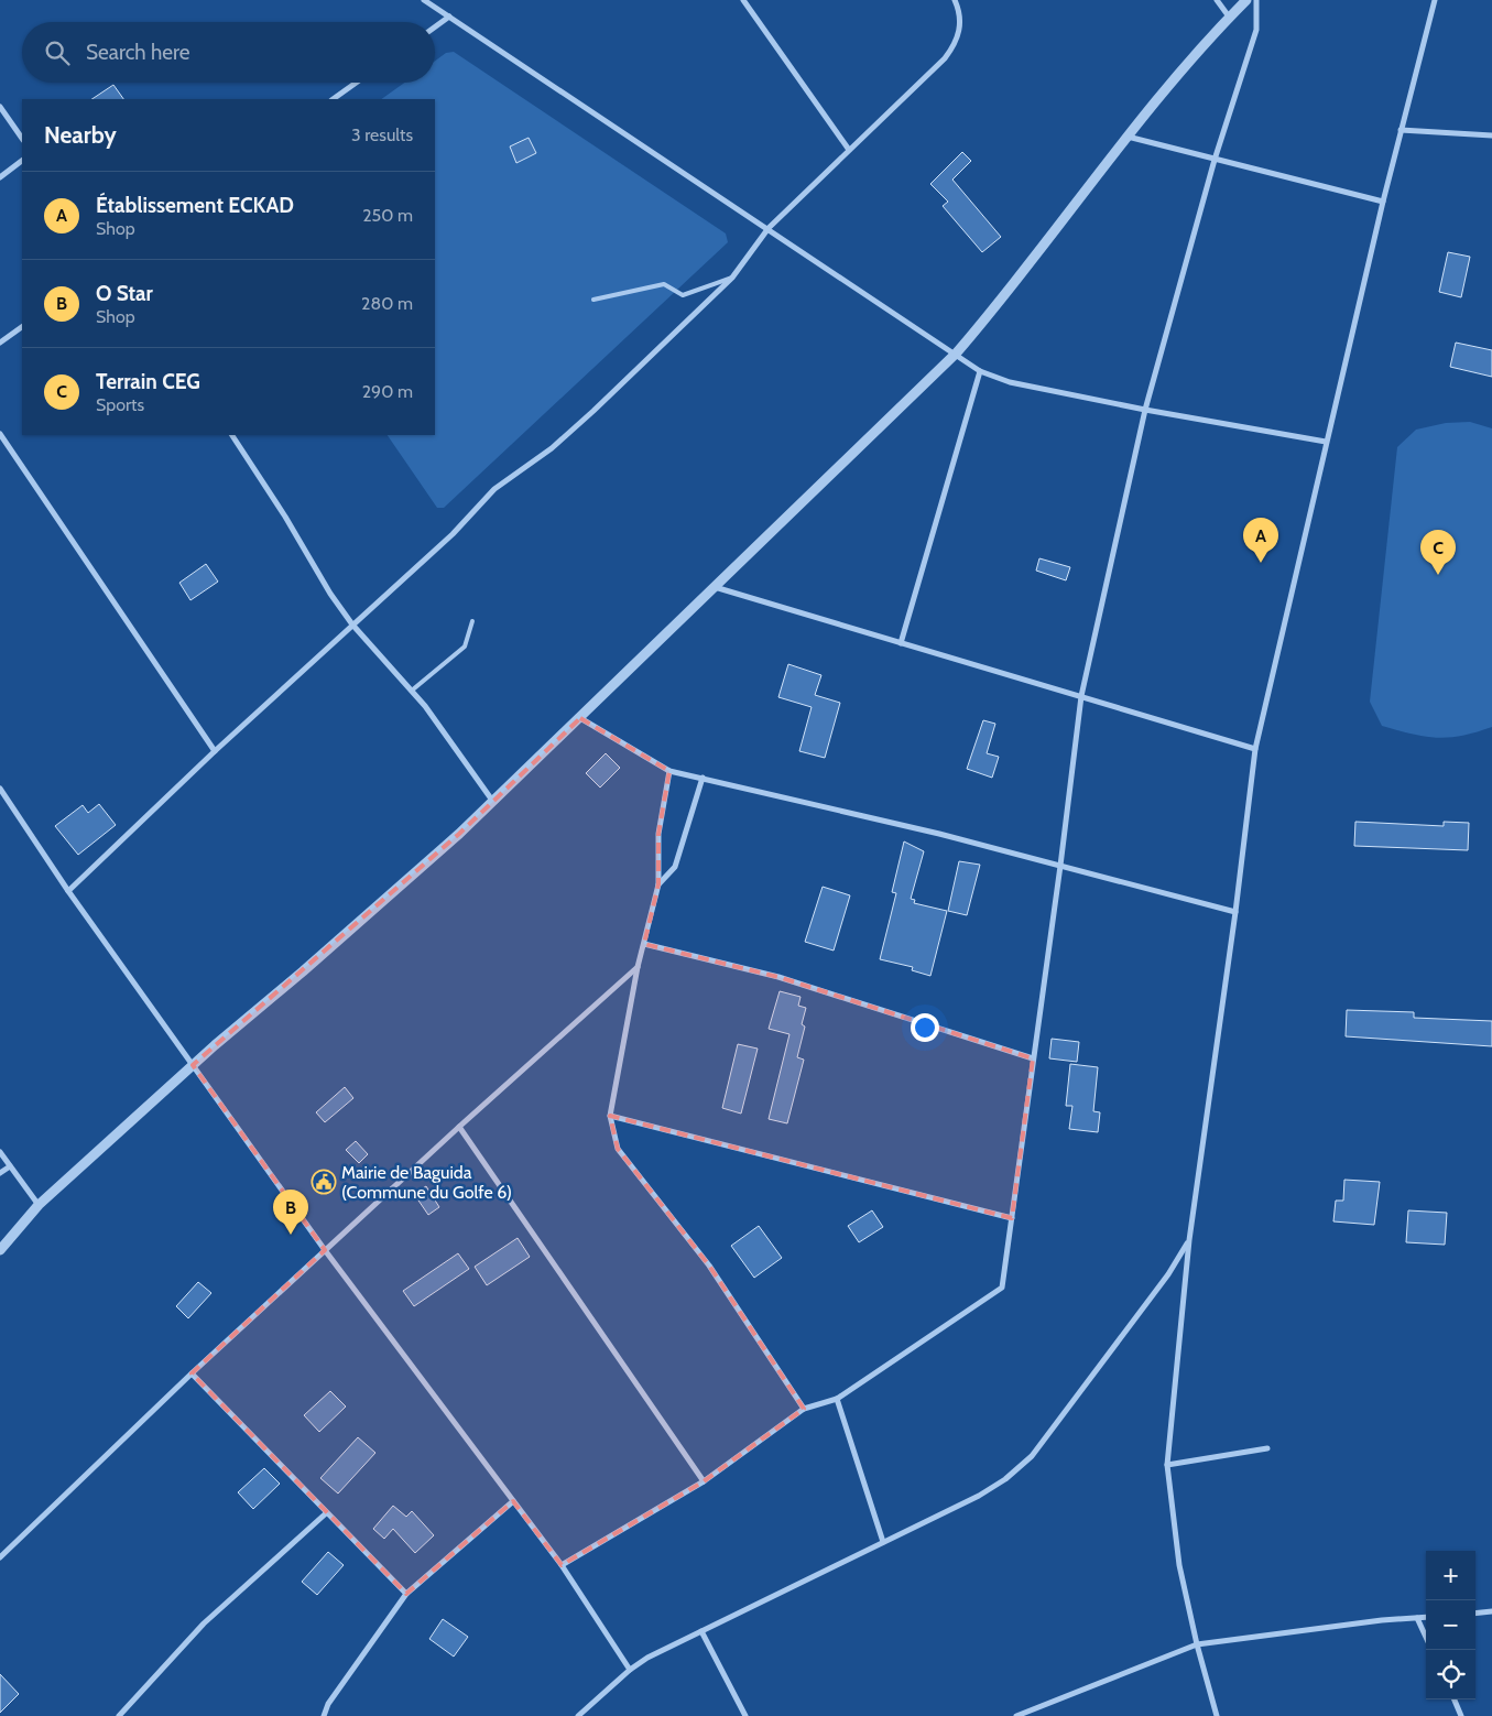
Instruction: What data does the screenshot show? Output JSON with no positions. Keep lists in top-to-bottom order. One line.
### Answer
{"places":{"public building":["Mairie de Baguida (Commune du Golfe 6)"]},"page":{"search":"Search here","heading":["Nearby","3 results"],"list":[{"mark":"A","name":"Établissement ECKAD","note":"Shop","value":"250 m"},{"mark":"B","name":"O Star","note":"Shop","value":"280 m"},{"mark":"C","name":"Terrain CEG","note":"Sports","value":"290 m"}],"pins":["A","C","B"],"map_buttons":["+","−"]}}
